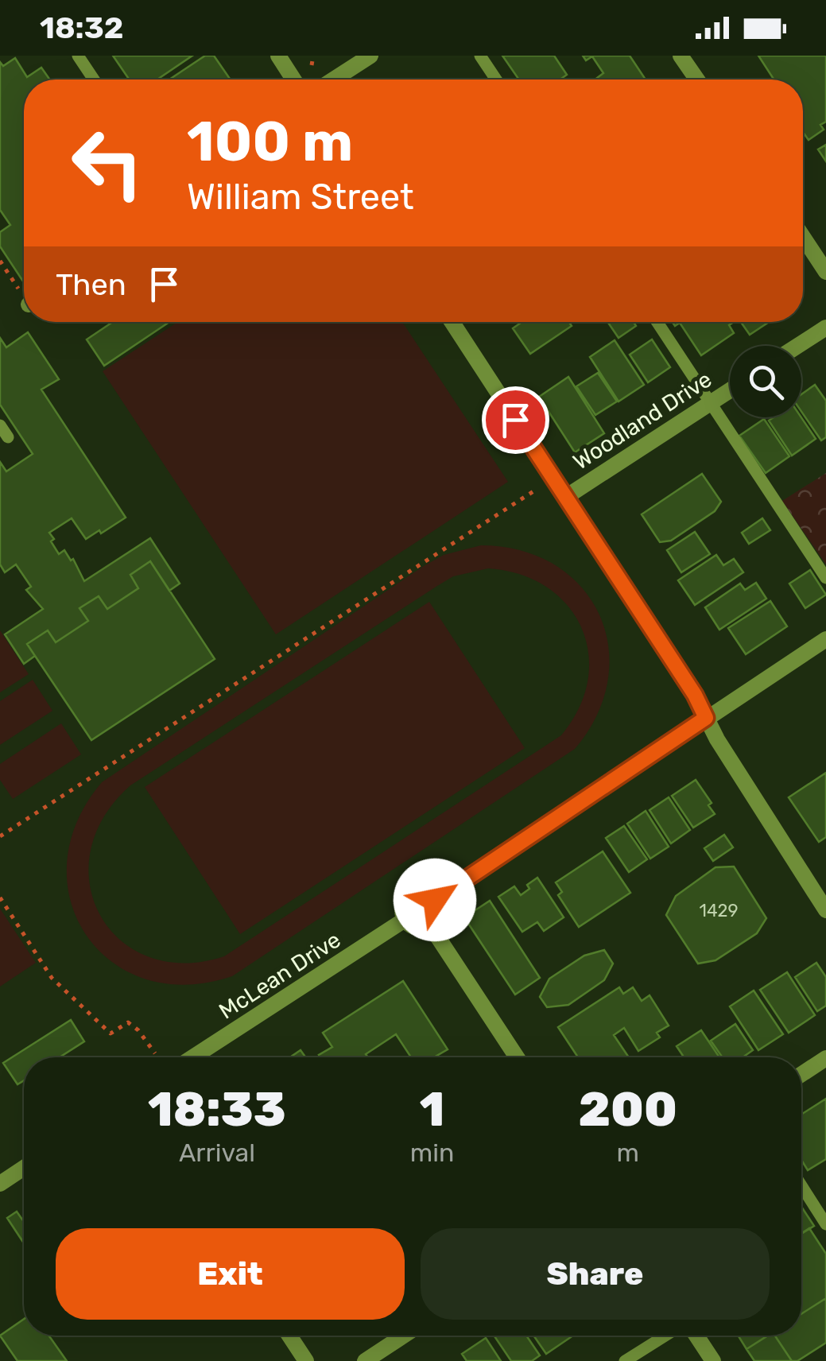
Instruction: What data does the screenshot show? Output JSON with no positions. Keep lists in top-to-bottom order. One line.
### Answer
{"streets":{"street":["Woodland Drive","McLean Drive"]},"house_numbers":["1429"],"page":{"status":"18:32","turn":["100 m","William Street"],"then":"Then","eta":["18:33","Arrival","1","min","200","m"],"buttons":["Exit","Share"]}}
